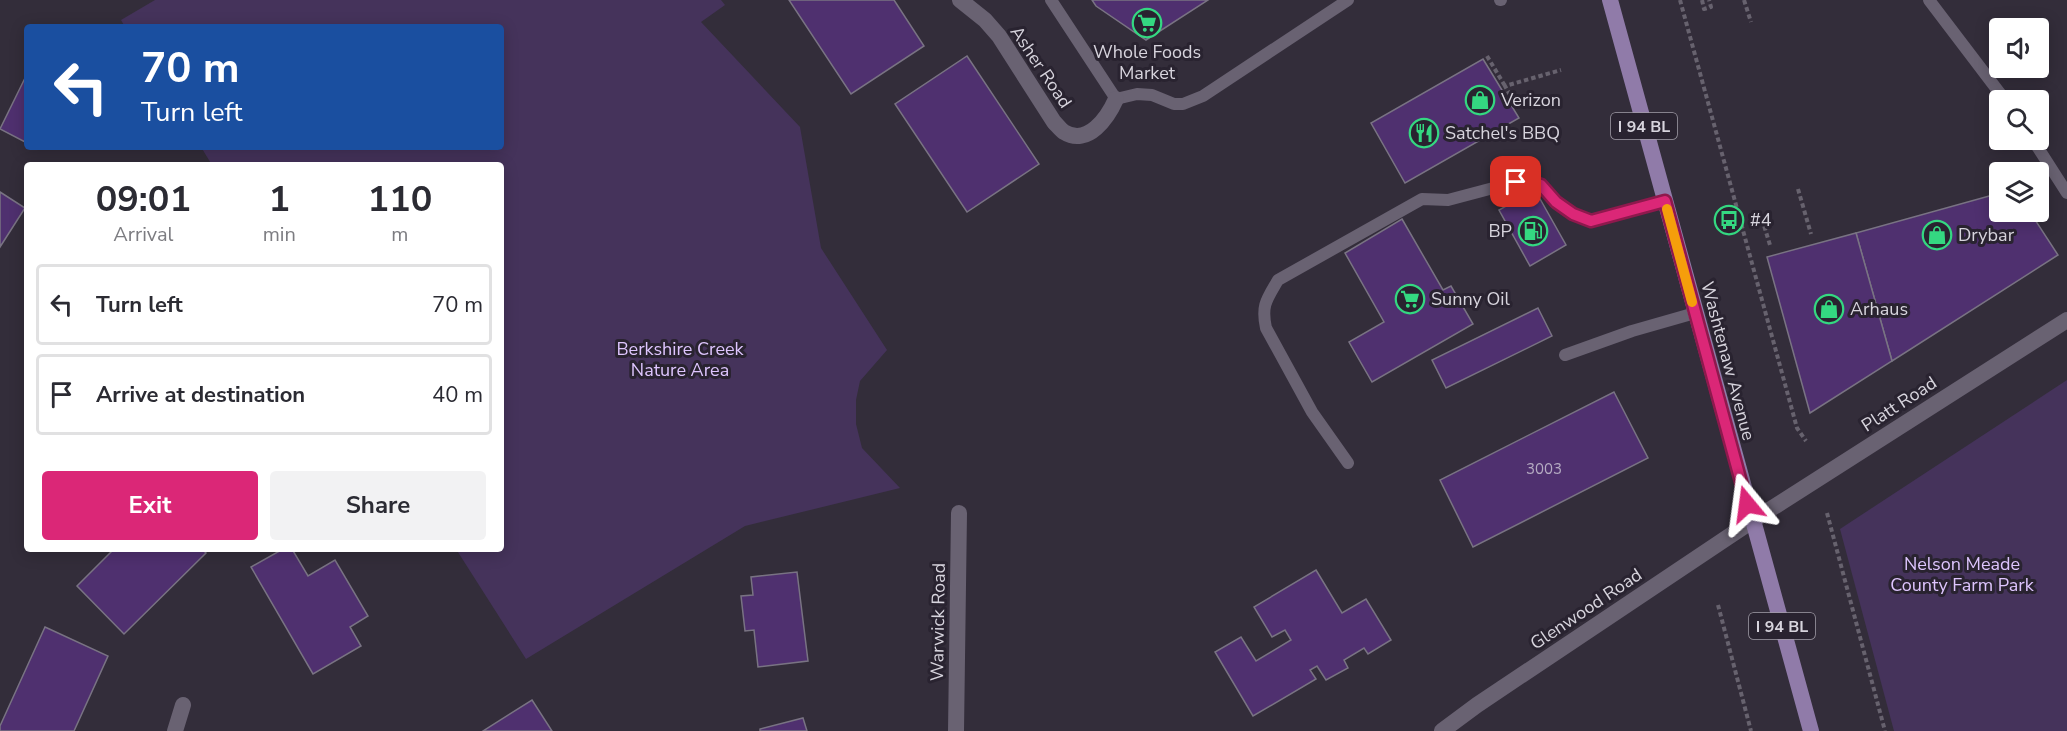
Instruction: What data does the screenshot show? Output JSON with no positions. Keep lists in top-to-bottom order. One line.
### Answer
{"streets":{"main road":["I 94 BL","Washtenaw Avenue"],"street":["Asher Road","Platt Road","Glenwood Road","Warwick Road"]},"crossings":[["Washtenaw Avenue","Platt Road"],["Washtenaw Avenue","Glenwood Road"],["Platt Road","Glenwood Road"]],"parks":["Berkshire Creek Nature Area","Nelson Meade County Farm Park"],"places":{"supermarket":["Whole Foods Market","Sunny Oil"],"shop":["Verizon","Drybar","Arhaus"],"restaurant":["Satchel's BBQ"],"bus stop":["#4"],"fuel station":["BP"]},"house_numbers":["3003"],"page":{"turn":["70 m","Turn left"],"eta":["09:01","Arrival","1","min","110","m"],"list":[{"name":"Turn left","value":"70 m"},{"name":"Arrive at destination","value":"40 m"}],"buttons":["Exit","Share"]}}
